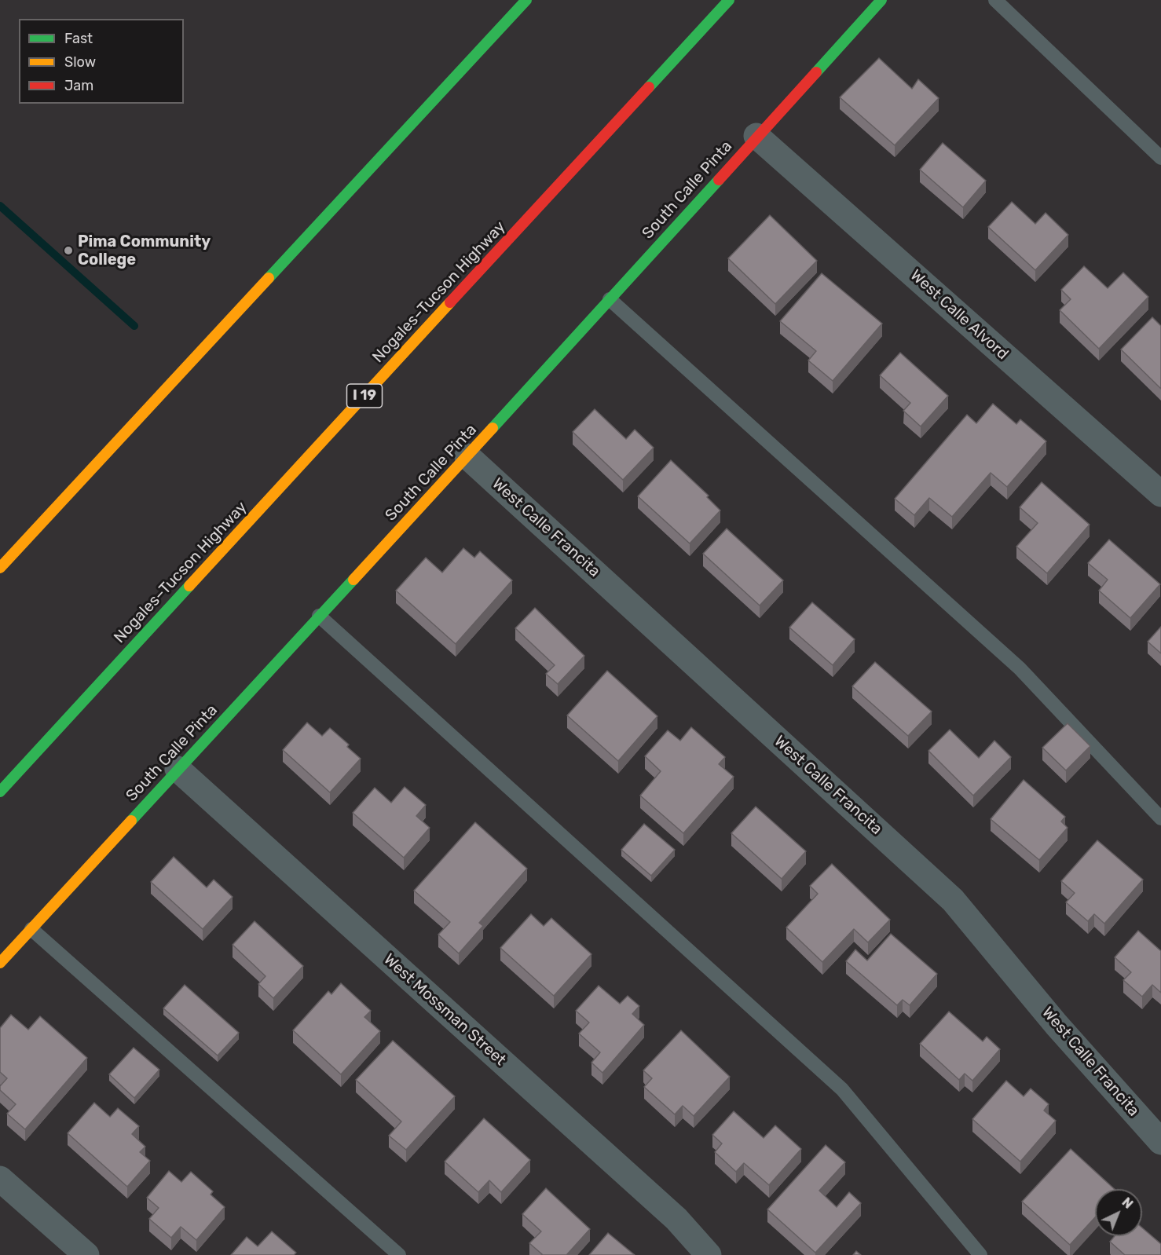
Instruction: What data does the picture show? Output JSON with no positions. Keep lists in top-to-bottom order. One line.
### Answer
{"streets":{"main road":["South Calle Pinta","Nogales–Tucson Highway","I 19"],"street":["West Calle Alvord","West Calle Francita","West Mossman Street"]},"crossings":[["South Calle Pinta","West Calle Alvord"],["South Calle Pinta","West Calle Francita"],["South Calle Pinta","West Mossman Street"]],"places":["Pima Community College"],"legend":["Fast","Slow","Jam"],"north":"top right"}
